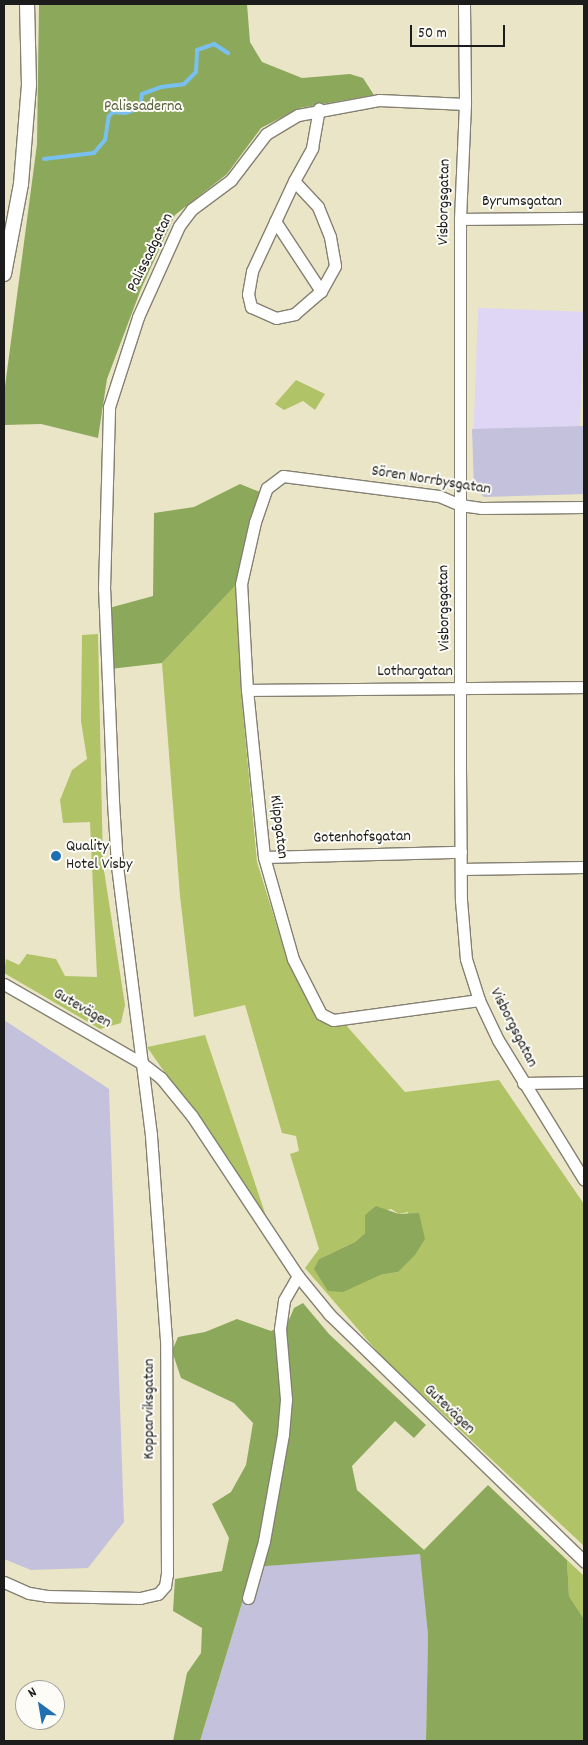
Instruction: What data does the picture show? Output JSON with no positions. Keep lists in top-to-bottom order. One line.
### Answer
{"streets":{"street":["Visborgsgatan","Byrumsgatan","Palissadgatan","Sören Norrbysgatan","Lothargatan","Klippgatan","Gotenhofsgatan","Gutevägen","Kopparviksgatan"]},"crossings":[["Visborgsgatan","Byrumsgatan"],["Visborgsgatan","Palissadgatan"],["Visborgsgatan","Sören Norrbysgatan"],["Visborgsgatan","Lothargatan"],["Visborgsgatan","Klippgatan"],["Visborgsgatan","Gotenhofsgatan"],["Palissadgatan","Gutevägen"],["Palissadgatan","Kopparviksgatan"],["Sören Norrbysgatan","Klippgatan"],["Lothargatan","Klippgatan"],["Klippgatan","Gotenhofsgatan"],["Gutevägen","Kopparviksgatan"]],"parks":["Palissaderna"],"places":["Quality Hotel Visby"],"scale_bar":"50 m","north":"top left"}
